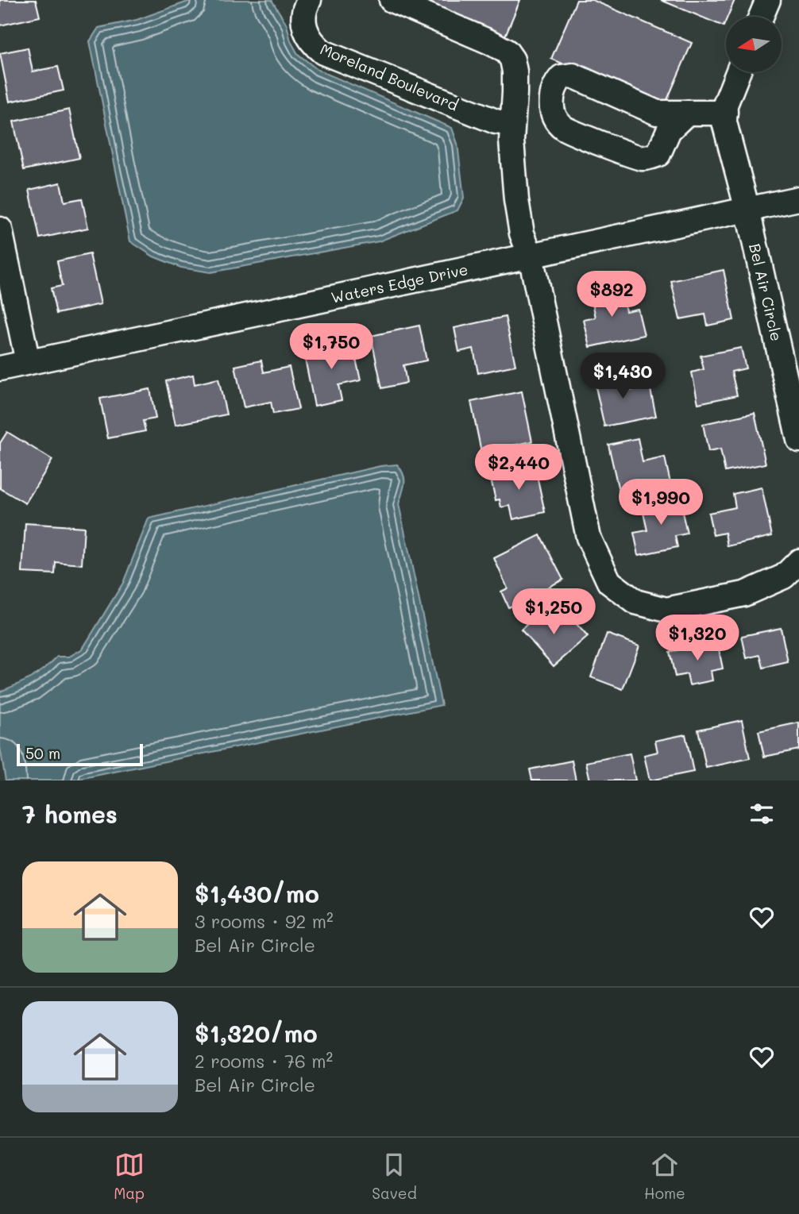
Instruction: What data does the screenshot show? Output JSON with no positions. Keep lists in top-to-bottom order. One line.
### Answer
{"streets":{"street":["Moreland Boulevard","Waters Edge Drive","Bel Air Circle"]},"crossings":[["Waters Edge Drive","Bel Air Circle"]],"scale_bar":"50 m","north":"left","page":{"price":["$892","$1,750","$1,430","$2,440","$1,990","$1,250","$1,320"],"scale":"50 m","heading":"7 homes","list":[{"name":"$1,430/mo","note":"3 rooms · 92 m² · Bel Air Circle"},{"name":"$1,320/mo","note":"2 rooms · 76 m² · Bel Air Circle"}],"tabs":["Map","Saved","Home"]}}
